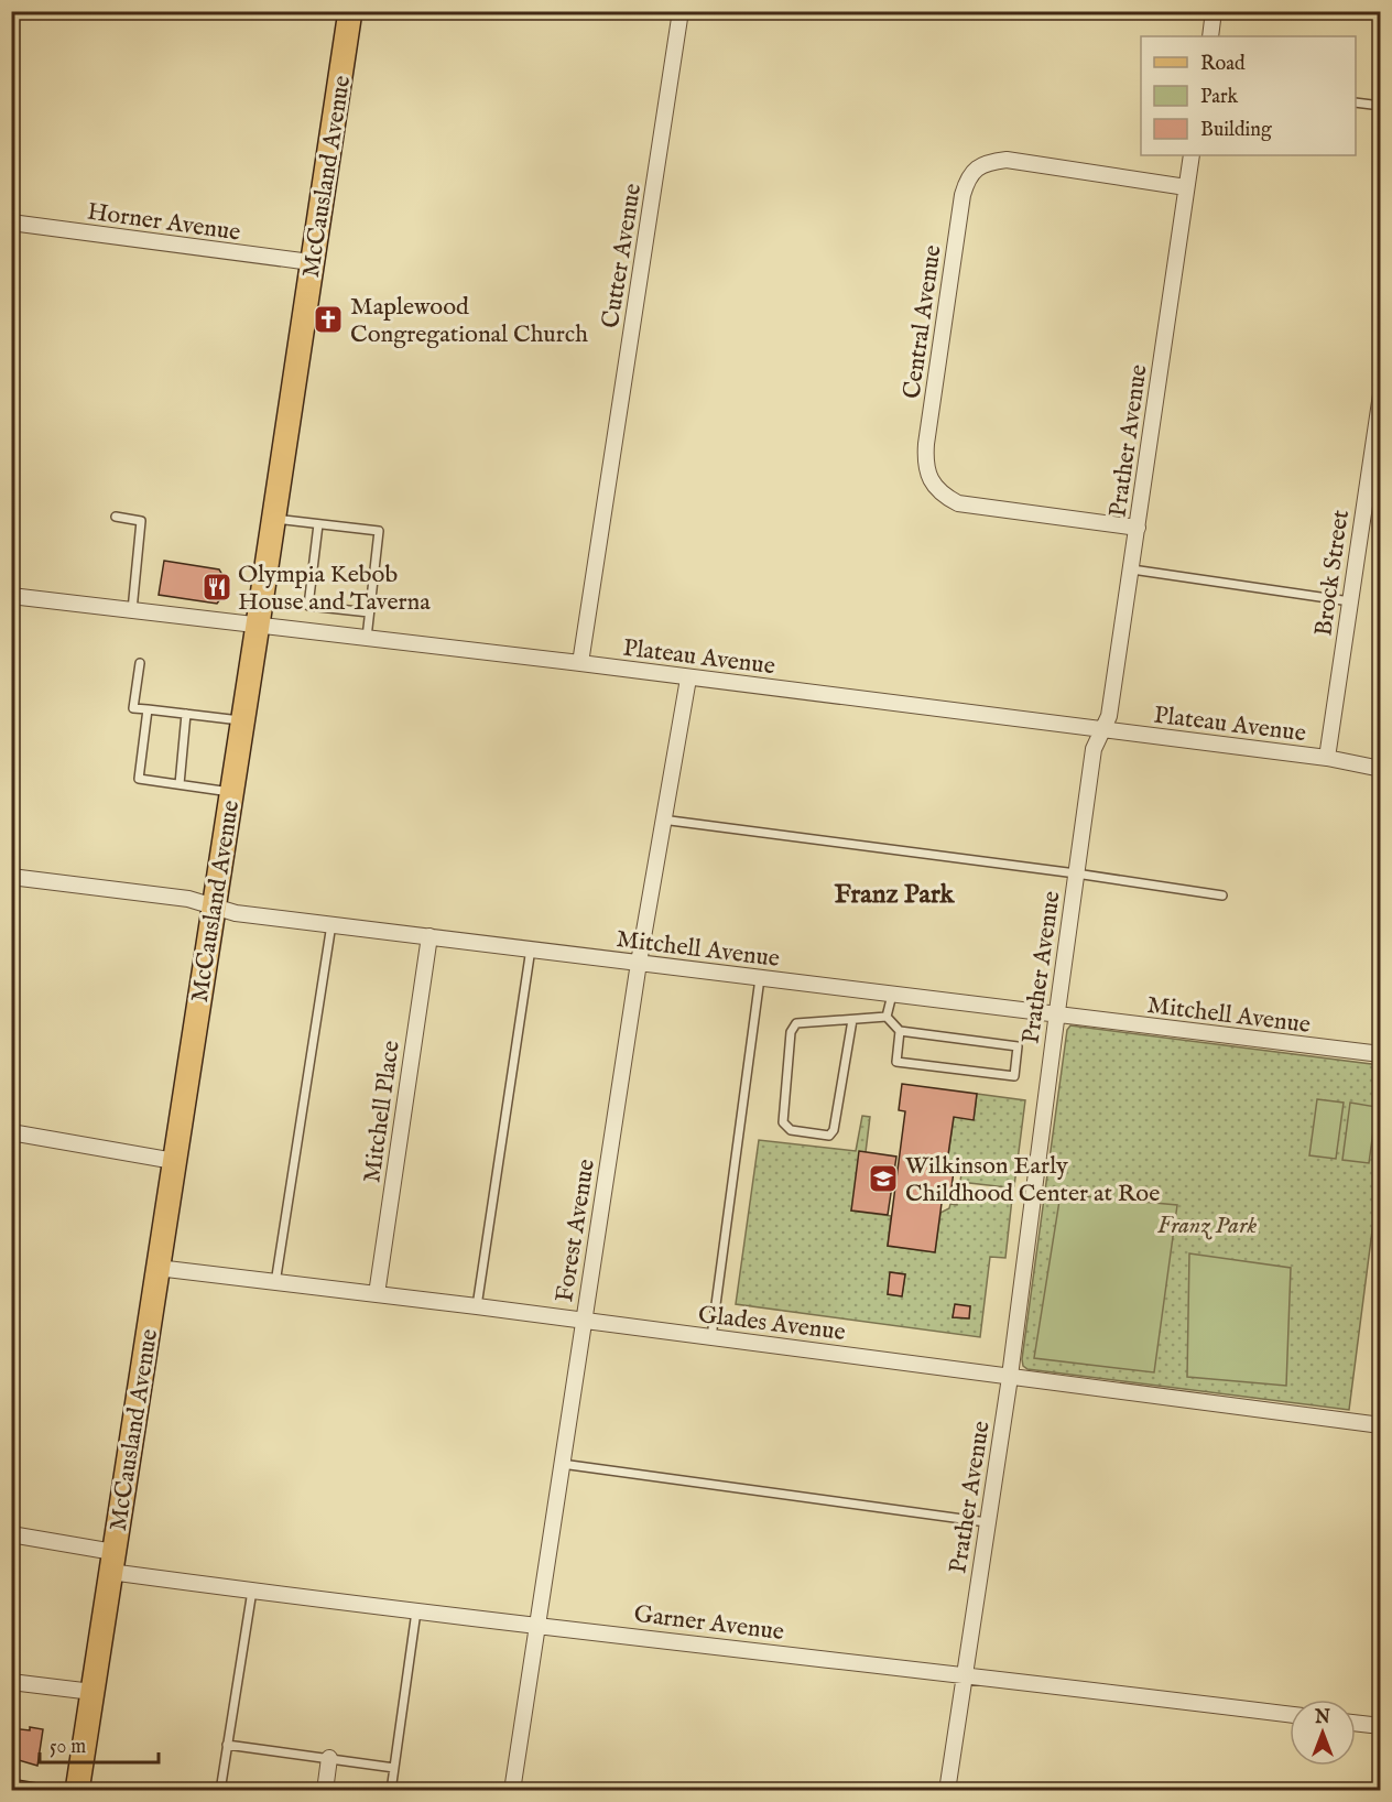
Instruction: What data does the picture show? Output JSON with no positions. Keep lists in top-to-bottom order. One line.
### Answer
{"streets":{"main road":["McCausland Avenue"],"street":["Horner Avenue","Cutter Avenue","Central Avenue","Prather Avenue","Brock Street","Plateau Avenue","Mitchell Avenue","Mitchell Place","Forest Avenue","Glades Avenue","Garner Avenue"]},"crossings":[["McCausland Avenue","Horner Avenue"],["McCausland Avenue","Plateau Avenue"],["McCausland Avenue","Mitchell Avenue"],["McCausland Avenue","Glades Avenue"],["McCausland Avenue","Garner Avenue"],["Cutter Avenue","Plateau Avenue"],["Central Avenue","Prather Avenue"],["Prather Avenue","Plateau Avenue"],["Prather Avenue","Mitchell Avenue"],["Prather Avenue","Glades Avenue"],["Prather Avenue","Garner Avenue"],["Brock Street","Plateau Avenue"],["Plateau Avenue","Forest Avenue"],["Mitchell Avenue","Mitchell Place"],["Mitchell Avenue","Forest Avenue"],["Mitchell Place","Glades Avenue"],["Forest Avenue","Glades Avenue"],["Forest Avenue","Garner Avenue"]],"districts":["Franz Park"],"parks":["Franz Park"],"places":{"church":["Maplewood Congregational Church"],"restaurant":["Olympia Kebob House and Taverna"],"school or university":["Wilkinson Early Childhood Center at Roe"]},"legend":["Road","Park","Building"],"scale_bar":"50 m","north":"top"}
